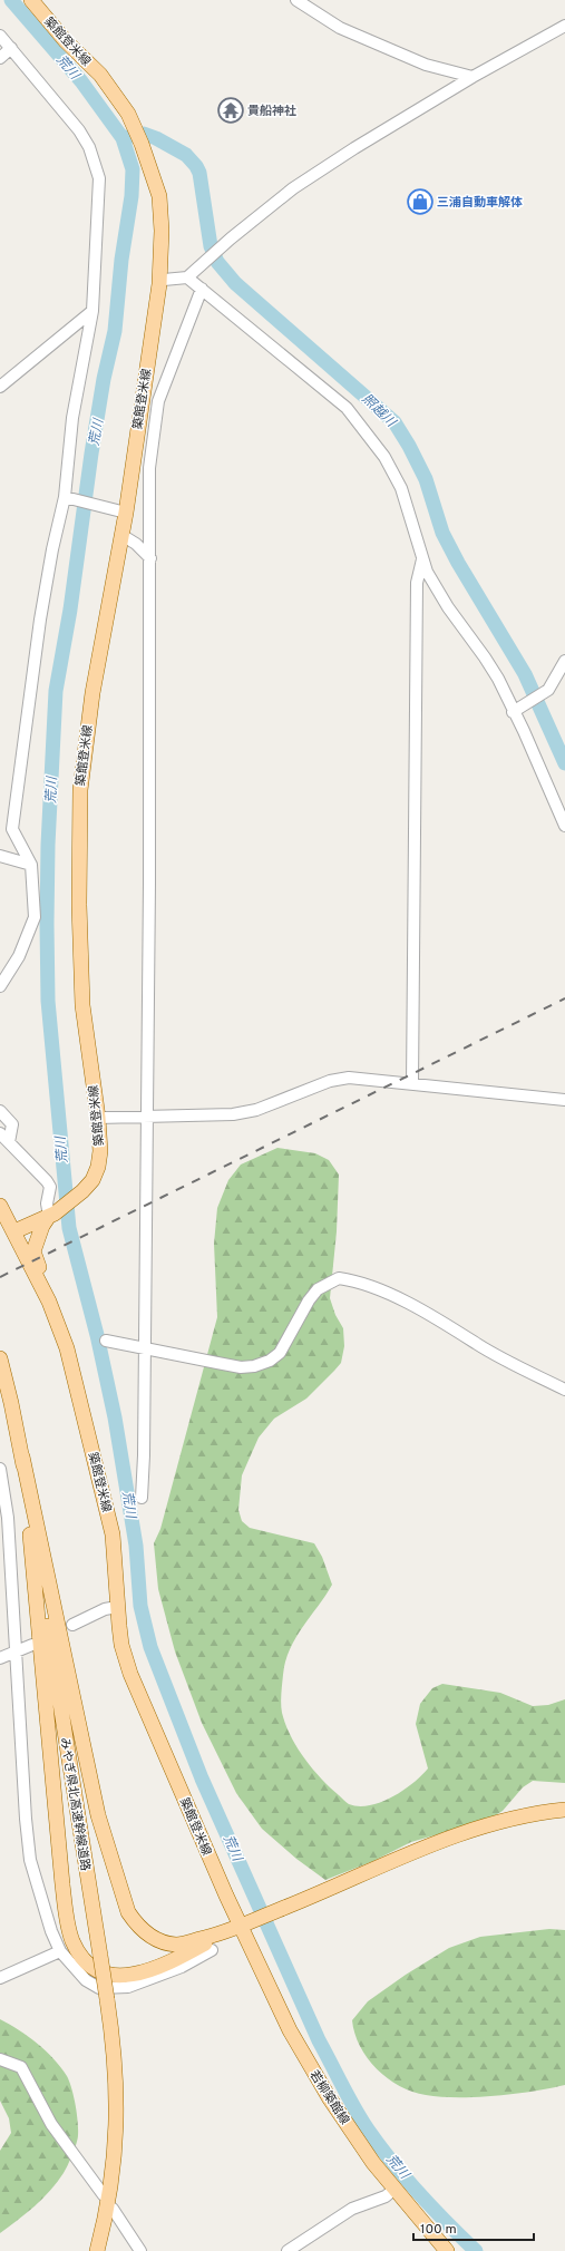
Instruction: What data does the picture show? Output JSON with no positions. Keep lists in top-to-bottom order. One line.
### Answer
{"streets":{"main road":["築館登米線","みやぎ県北高速幹線道路","若柳築館線"]},"crossings":[["築館登米線","若柳築館線"]],"water":["荒川","照越川"],"places":{"temple":["貴船神社"],"shop":["三浦自動車解体"]},"scale_bar":"100 m"}
